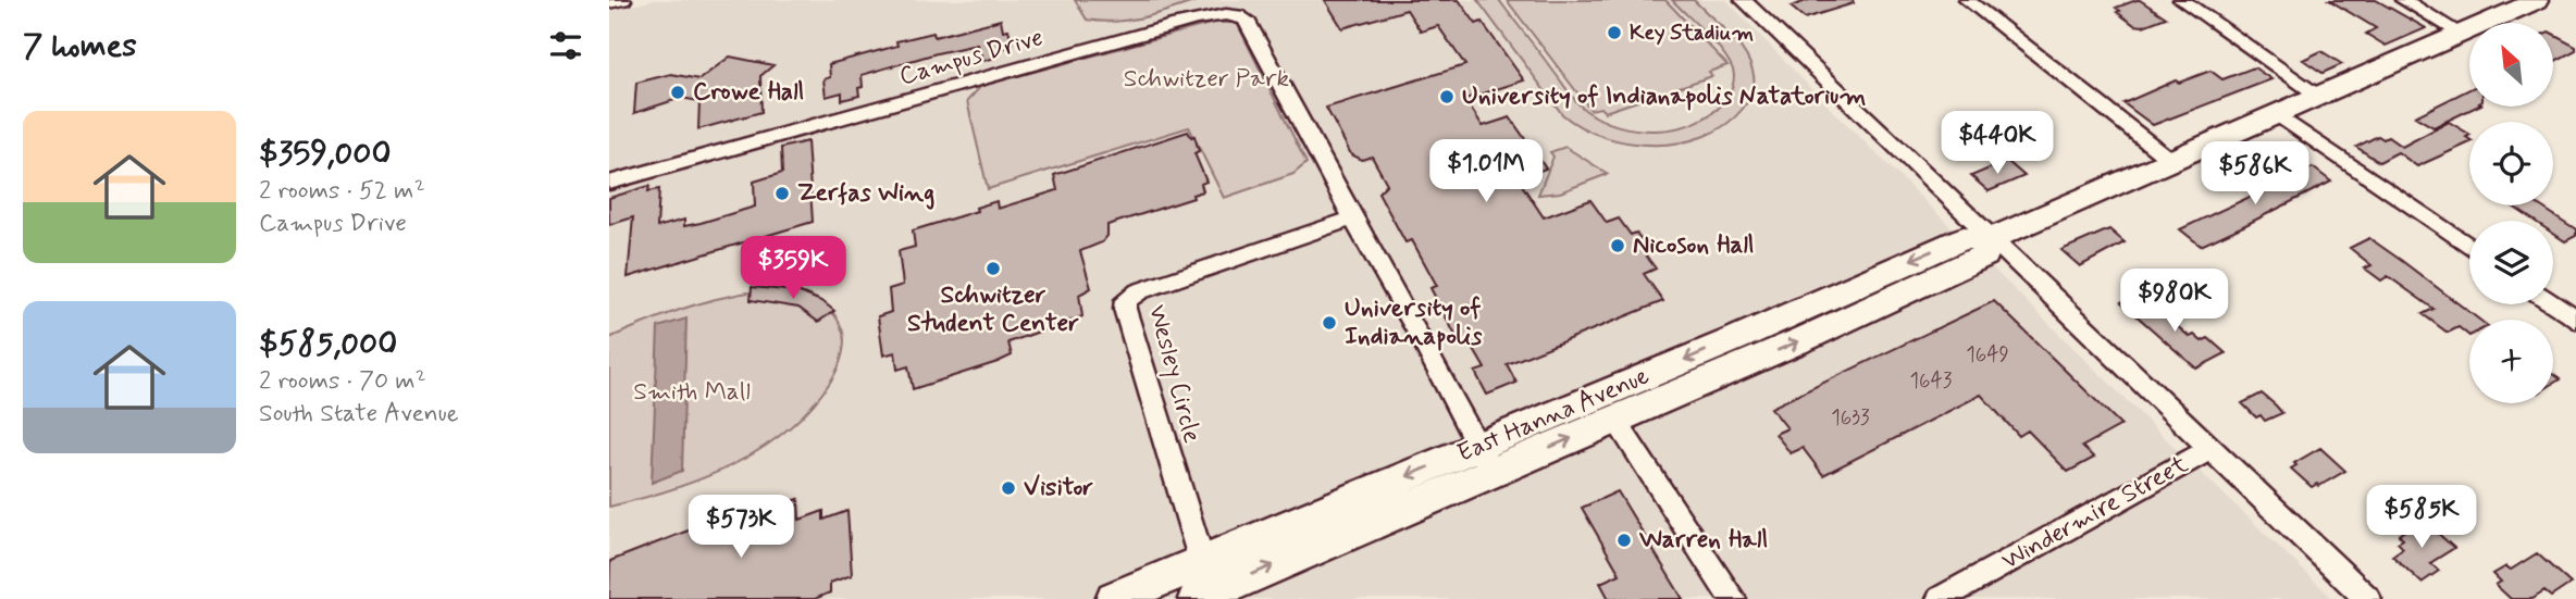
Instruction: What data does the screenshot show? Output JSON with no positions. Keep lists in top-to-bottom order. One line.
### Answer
{"streets":{"main road":["East Hanna Avenue"],"street":["Campus Drive","Wesley Circle","Windermire Street"]},"crossings":[["Campus Drive","Wesley Circle"],["Campus Drive","East Hanna Avenue"],["Wesley Circle","East Hanna Avenue"]],"parks":["Schwitzer Park","Smith Mall"],"places":["Key Stadium","Crowe Hall","University of Indianapolis Natatorium","Zerfas Wing","Nicoson Hall","Schwitzer Student Center","University of Indianapolis","Visitor","Warren Hall"],"house_numbers":["1649","1643","1633"],"north":"top left","page":{"heading":"7 homes","map_buttons":"+","list":[{"name":"$359,000","note":"2 rooms · 52 m² · Campus Drive"},{"name":"$585,000","note":"2 rooms · 70 m² · South State Avenue"}],"price":["$440K","$1.01M","$586K","$359K","$980K","$585K","$573K"]}}
